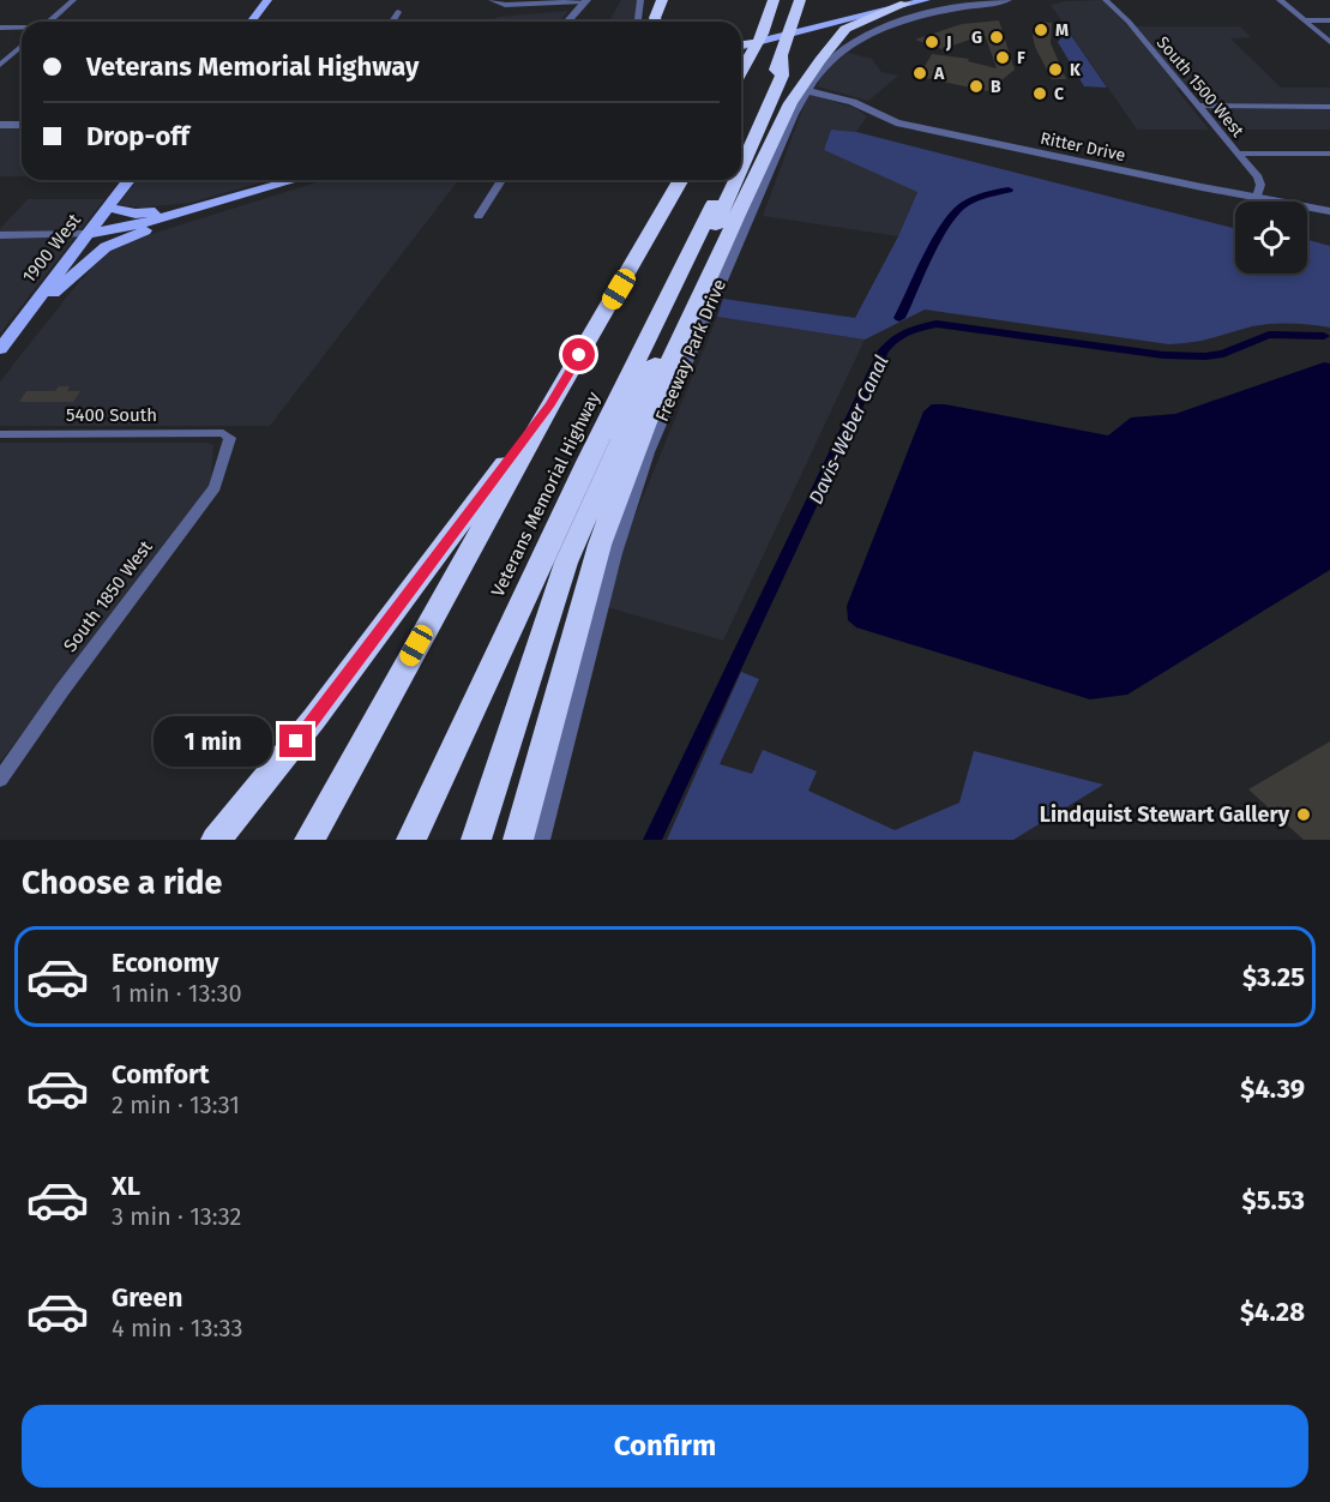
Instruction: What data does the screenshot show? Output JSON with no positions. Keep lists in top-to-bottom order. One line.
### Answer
{"streets":{"highway":["Veterans Memorial Highway"],"main road":["1900 West"],"street":["South 1500 West","Ritter Drive","Freeway Park Drive","5400 South","South 1850 West"]},"crossings":[["South 1500 West","Ritter Drive"],["Ritter Drive","Freeway Park Drive"],["5400 South","South 1850 West"]],"water":["Davis-Weber Canal"],"places":["M","G","J","F","K","A","B","C","Lindquist Stewart Gallery"],"page":{"banner":["Veterans Memorial Highway","Drop-off"],"bubble":"1 min","heading":"Choose a ride","list":[{"name":"Economy","note":"1 min · 13:30","value":"$3.25"},{"name":"Comfort","note":"2 min · 13:31","value":"$4.39"},{"name":"XL","note":"3 min · 13:32","value":"$5.53"},{"name":"Green","note":"4 min · 13:33","value":"$4.28"}],"buttons":"Confirm"}}
